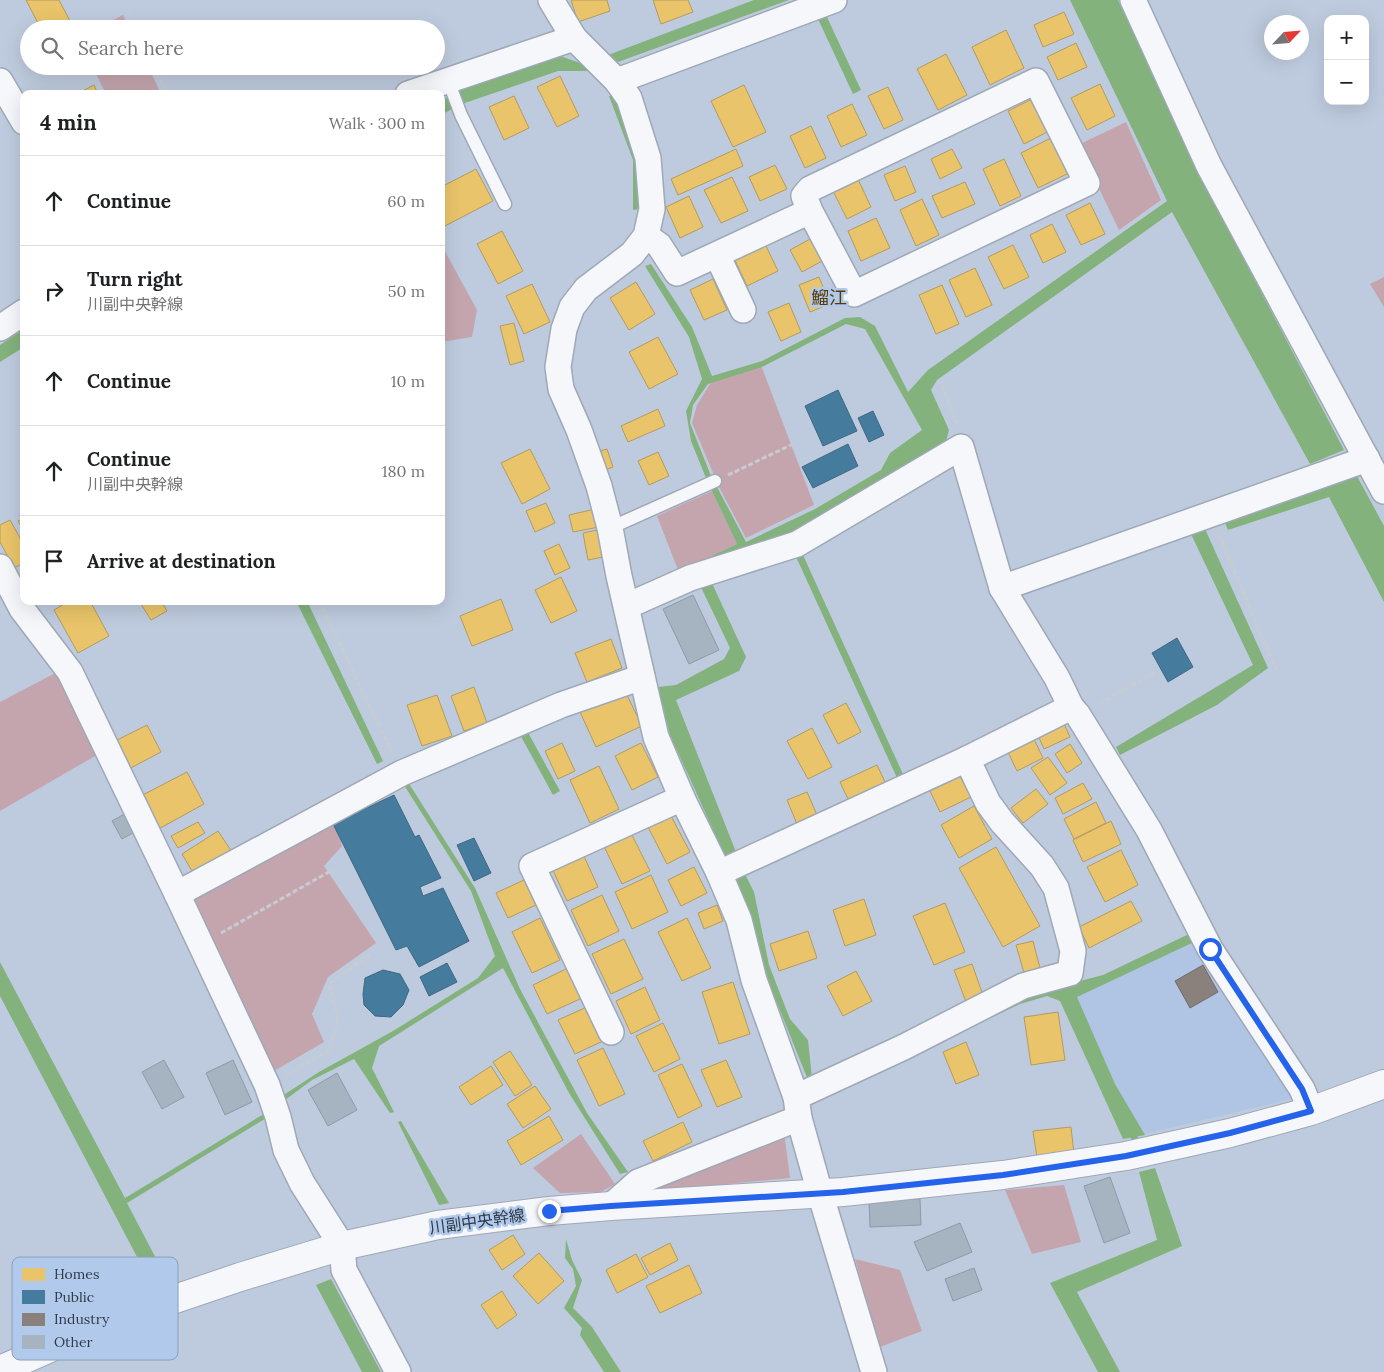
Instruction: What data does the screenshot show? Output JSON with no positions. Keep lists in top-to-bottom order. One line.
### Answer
{"streets":{"street":["川副中央幹線"]},"districts":["鰡江"],"legend":["Homes","Public","Industry","Other"],"north":"top right","page":{"map_buttons":["+","−"],"search":"Search here","heading":["4 min","Walk · 300 m"],"list":[["Continue","60 m"],["Turn right","川副中央幹線","50 m"],["Continue","10 m"],["Continue","川副中央幹線","180 m"],"Arrive at destination"]}}
